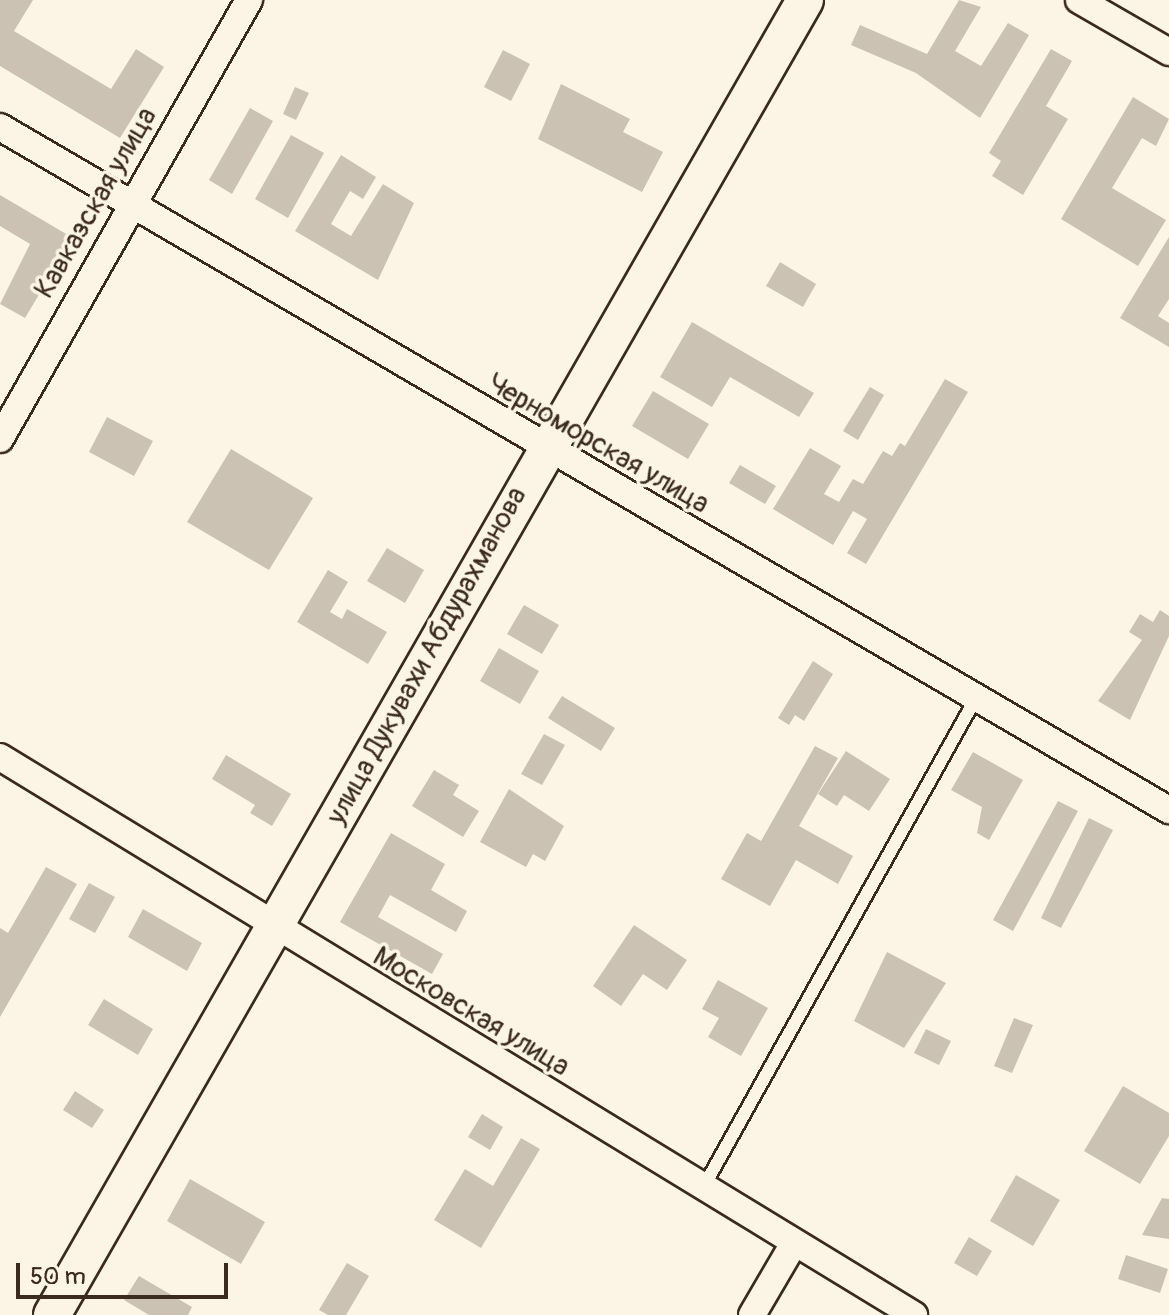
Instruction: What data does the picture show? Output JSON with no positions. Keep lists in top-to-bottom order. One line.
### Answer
{"streets":{"street":["Кавказская улица","Черноморская улица","улица Дукувахи Абдурахманова","Московская улица"]},"crossings":[["Кавказская улица","Черноморская улица"],["Черноморская улица","улица Дукувахи Абдурахманова"],["улица Дукувахи Абдурахманова","Московская улица"]],"scale_bar":"50 m"}
